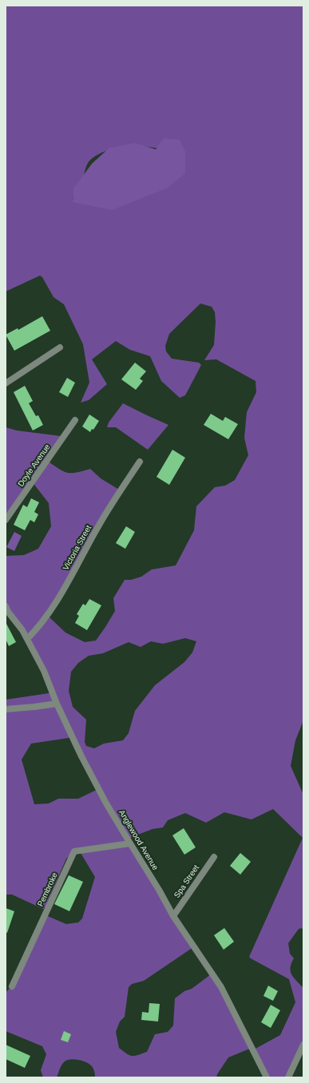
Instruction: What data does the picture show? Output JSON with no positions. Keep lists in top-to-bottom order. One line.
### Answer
{"streets":{"street":["Doyle Avenue","Victoria Street","Anglewood Avenue","Spa Street","Pembroke"]},"crossings":[["Victoria Street","Anglewood Avenue"],["Anglewood Avenue","Spa Street"],["Anglewood Avenue","Pembroke"]]}
